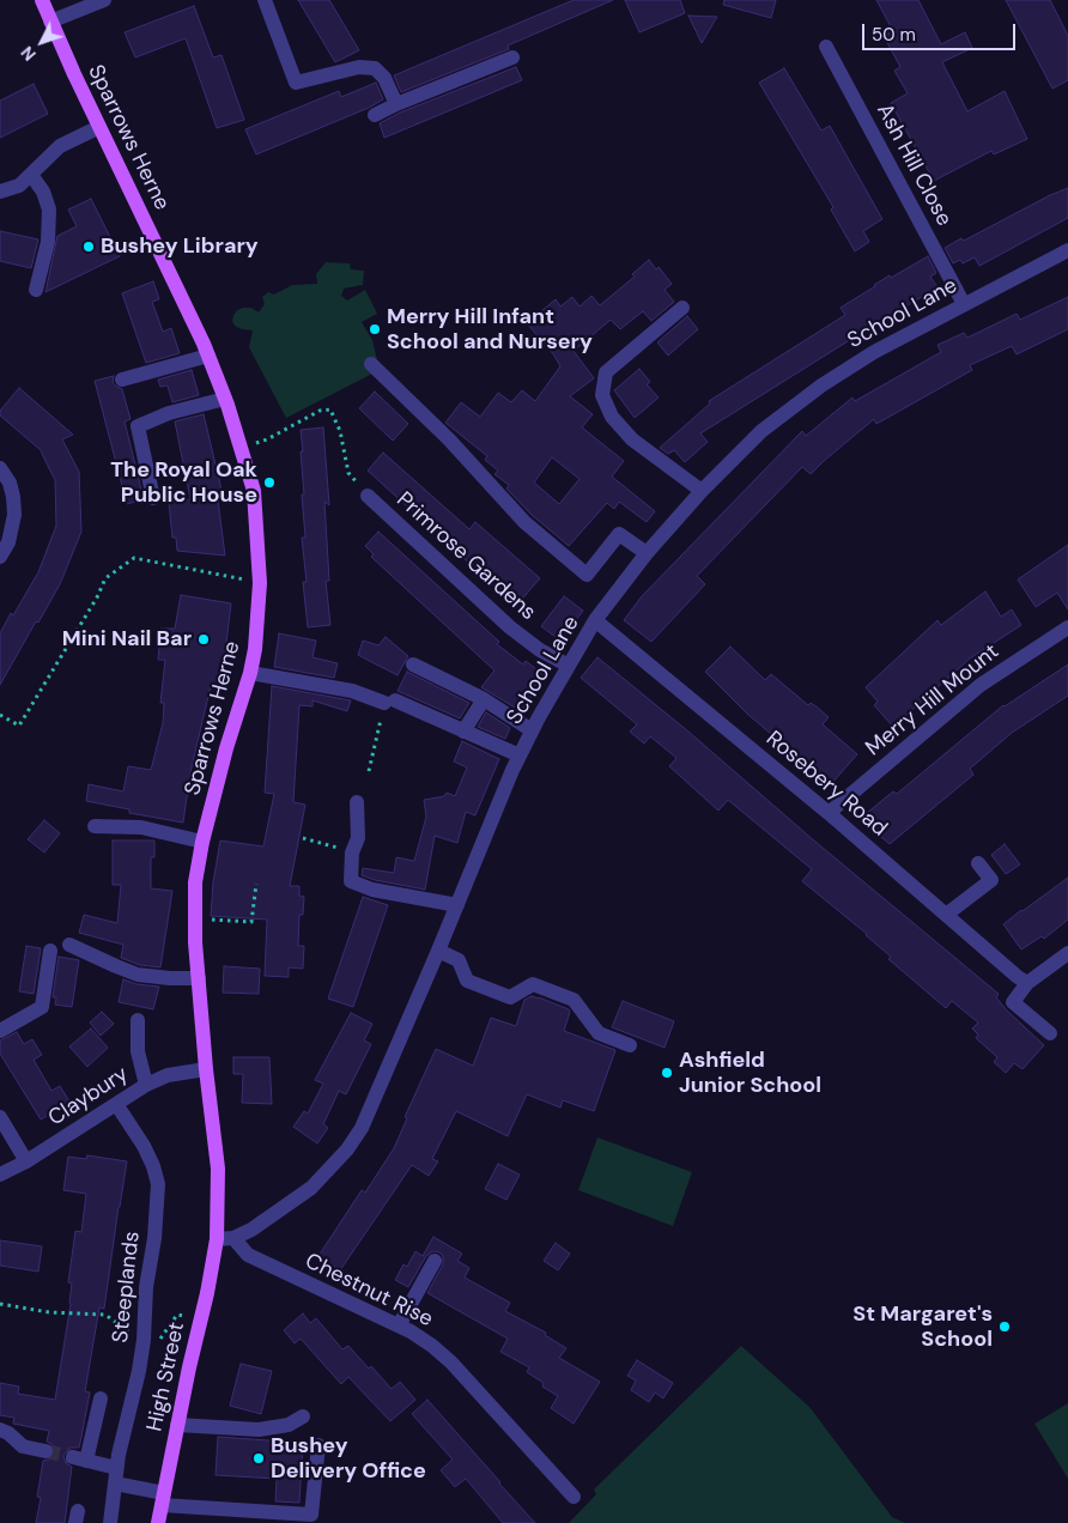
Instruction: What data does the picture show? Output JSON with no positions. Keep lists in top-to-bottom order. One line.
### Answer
{"streets":{"main road":["Sparrows Herne","High Street"],"street":["Ash Hill Close","School Lane","Primrose Gardens","Merry Hill Mount","Rosebery Road","Claybury","Steeplands","Chestnut Rise"]},"crossings":[["Sparrows Herne","School Lane"],["Sparrows Herne","Claybury"],["Sparrows Herne","High Street"],["Ash Hill Close","School Lane"],["School Lane","Primrose Gardens"],["School Lane","Rosebery Road"],["School Lane","Chestnut Rise"],["School Lane","High Street"],["Merry Hill Mount","Rosebery Road"],["Claybury","Steeplands"]],"places":["Bushey Library","Merry Hill Infant School and Nursery","The Royal Oak Public House","Mini Nail Bar","Ashfield Junior School","St Margaret's School","Bushey Delivery Office"],"scale_bar":"50 m","north":"bottom left"}
